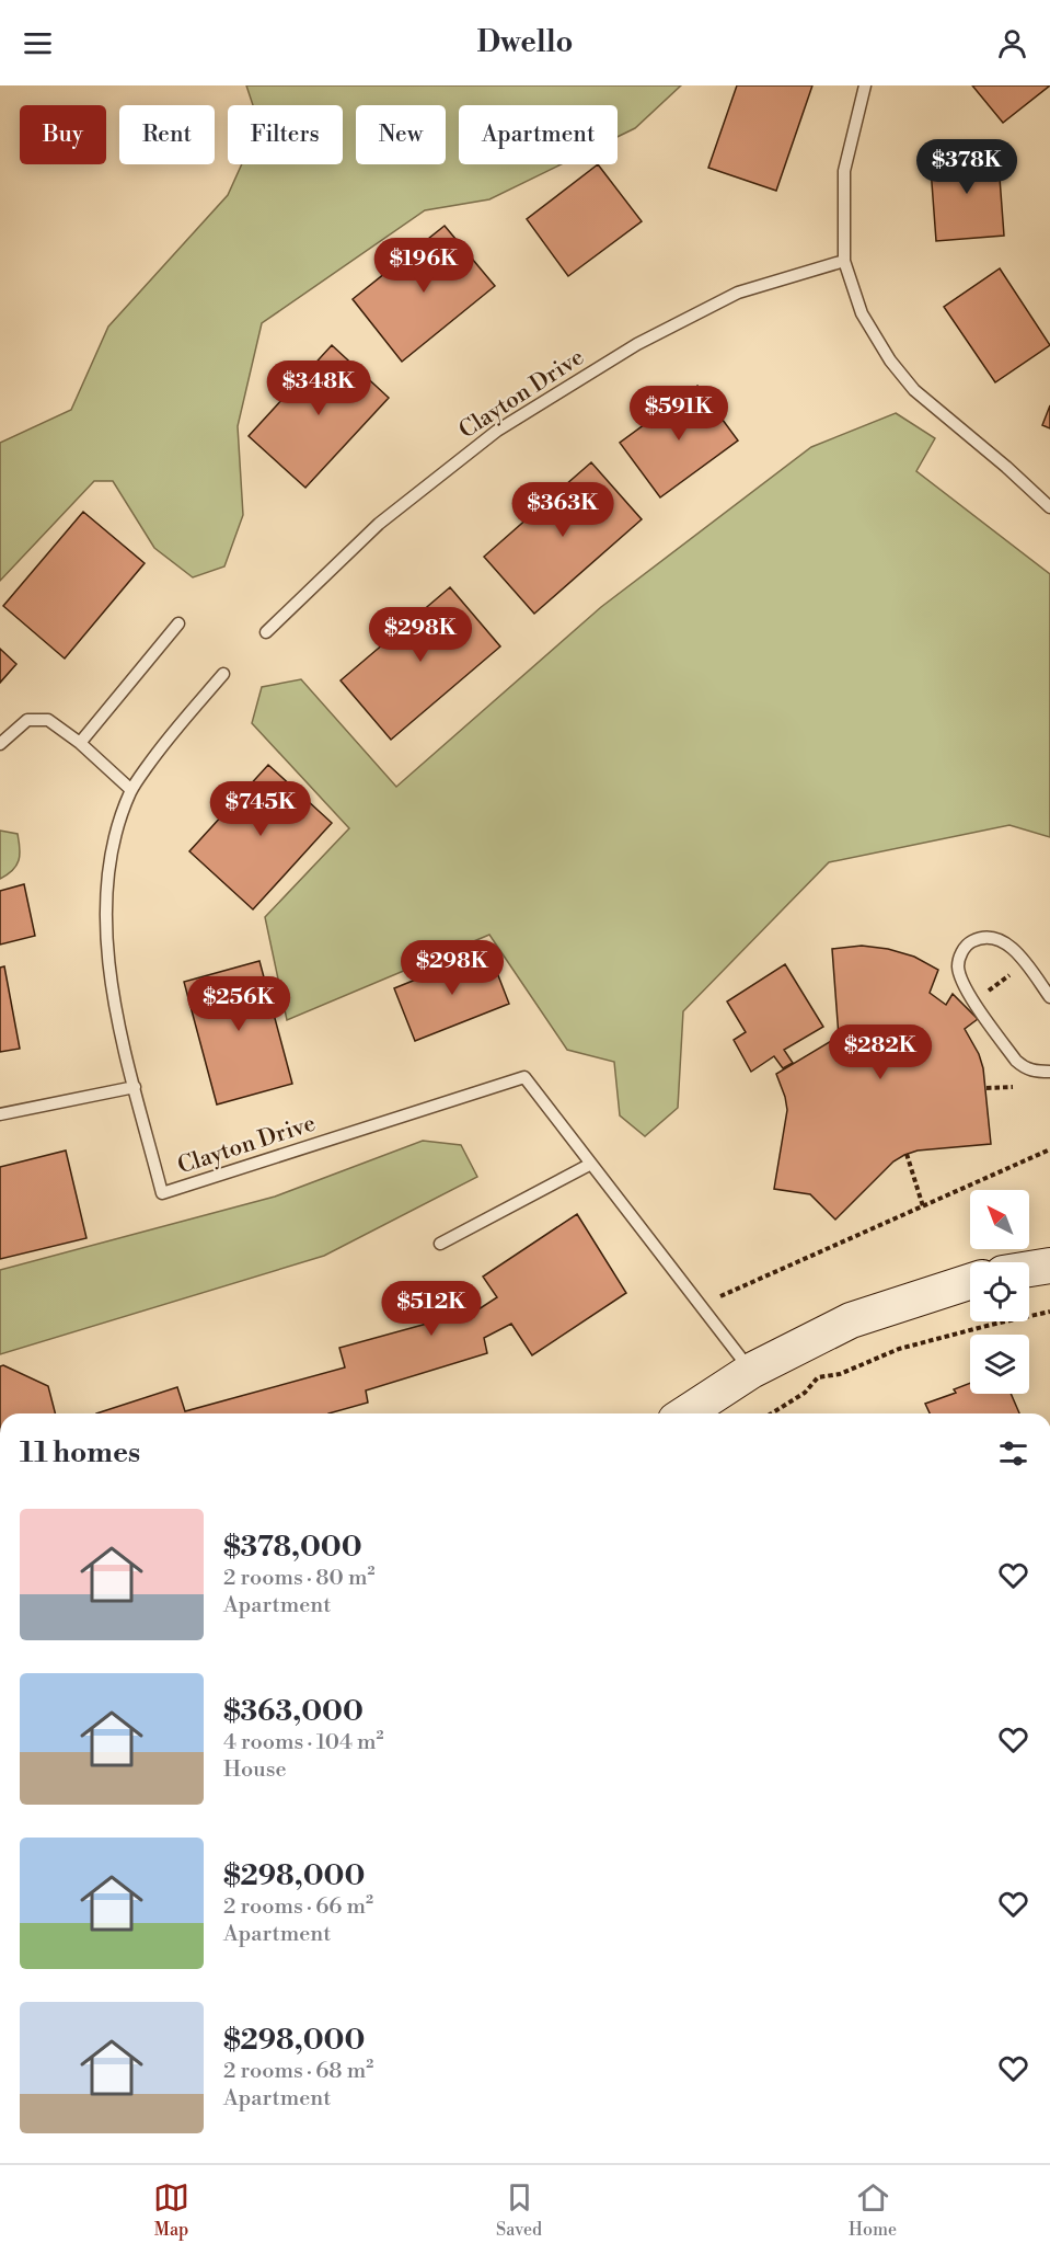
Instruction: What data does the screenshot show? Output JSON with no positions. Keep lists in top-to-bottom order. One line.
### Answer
{"streets":{"lane":["Clayton Drive"]},"north":"top left","page":{"header":"Dwello","chip":["Buy","Rent","Filters","New","Apartment"],"price":["$378K","$196K","$348K","$591K","$363K","$298K","$745K","$298K","$256K","$282K","$512K"],"heading":"11 homes","list":[{"name":"$378,000","note":"2 rooms · 80 m² · Apartment"},{"name":"$363,000","note":"4 rooms · 104 m² · House"},{"name":"$298,000","note":"2 rooms · 66 m² · Apartment"},{"name":"$298,000","note":"2 rooms · 68 m² · Apartment"}],"tabs":["Map","Saved","Home"]}}
